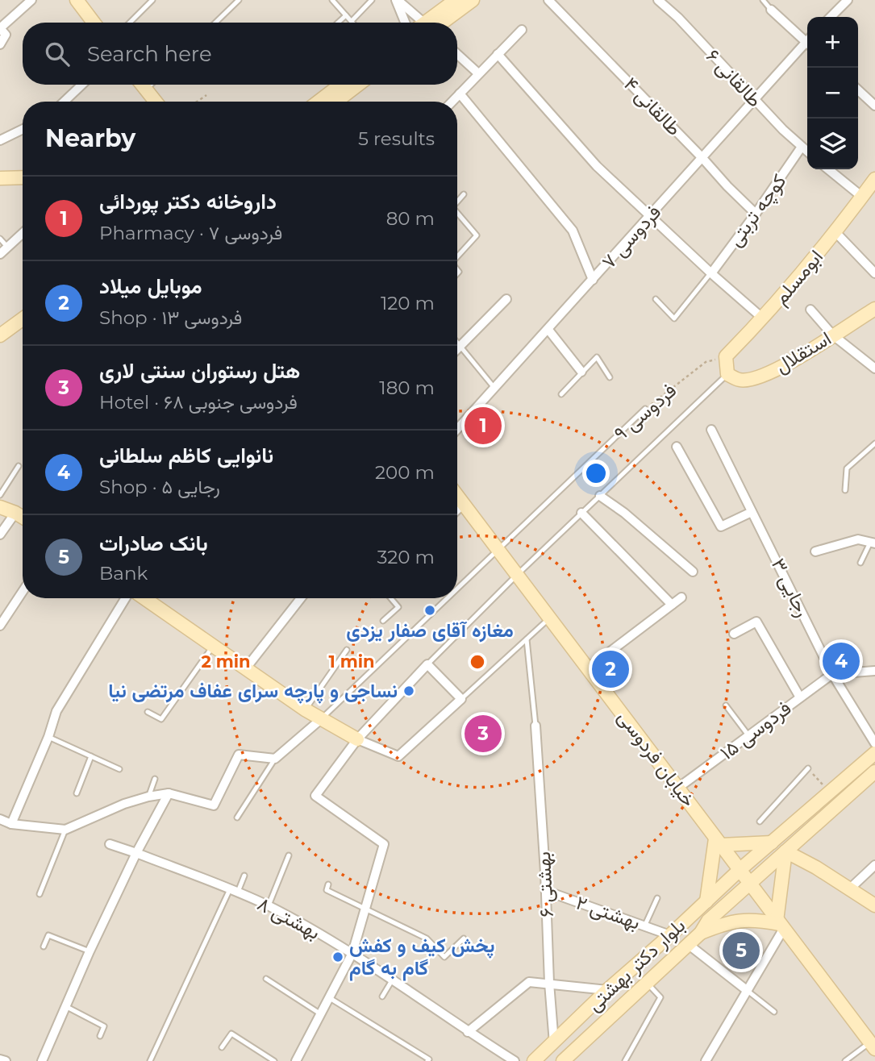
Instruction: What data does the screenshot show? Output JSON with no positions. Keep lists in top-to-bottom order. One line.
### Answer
{"streets":{"main road":["ابومسلم","استقلال","خیابان فردوسی","بلوار دکتر بهشتی"],"street":["طالقانی ۶","طالقانی ۴","کوچه تربتی","فردوسی ۷","رجایی ۳","فردوسی ۱۵","بهشتی ۶","بهشتی ۲","بهشتی ۸"],"lane":["فردوسی ۹"]},"crossings":[["طالقانی ۶","کوچه تربتی"],["طالقانی ۶","فردوسی ۷"],["طالقانی ۴","کوچه تربتی"],["طالقانی ۴","فردوسی ۷"],["ابومسلم","فردوسی ۹"],["فردوسی ۹","خیابان فردوسی"],["رجایی ۳","فردوسی ۱۵"],["فردوسی ۱۵","خیابان فردوسی"],["خیابان فردوسی","بلوار دکتر بهشتی"],["بهشتی ۶","بهشتی ۲"],["بهشتی ۶","بلوار دکتر بهشتی"],["بهشتی ۲","بلوار دکتر بهشتی"]],"places":["مغازه آقای صفار یزدی","نساجی و پارچه سرای عفاف مرتضی نیا","پخش کیف و کفش گام به گام"],"page":{"map_buttons":["+","−"],"search":"Search here","heading":["Nearby","5 results"],"list":[{"mark":"1","name":"داروخانه دکتر پوردائی","note":"Pharmacy · فردوسی ۷","value":"80 m"},{"mark":"2","name":"موبایل میلاد","note":"Shop · فردوسی ۱۳","value":"120 m"},{"mark":"3","name":"هتل رستوران سنتی لاری","note":"Hotel · فردوسی جنوبی ۶۸","value":"180 m"},{"mark":"4","name":"نانوایی کاظم سلطانی","note":"Shop · رجایی ۵","value":"200 m"},{"mark":"5","name":"بانک صادرات","note":"Bank","value":"320 m"}],"pins":["1","4","2","3","5"]},"rings":["2 min","1 min"]}
